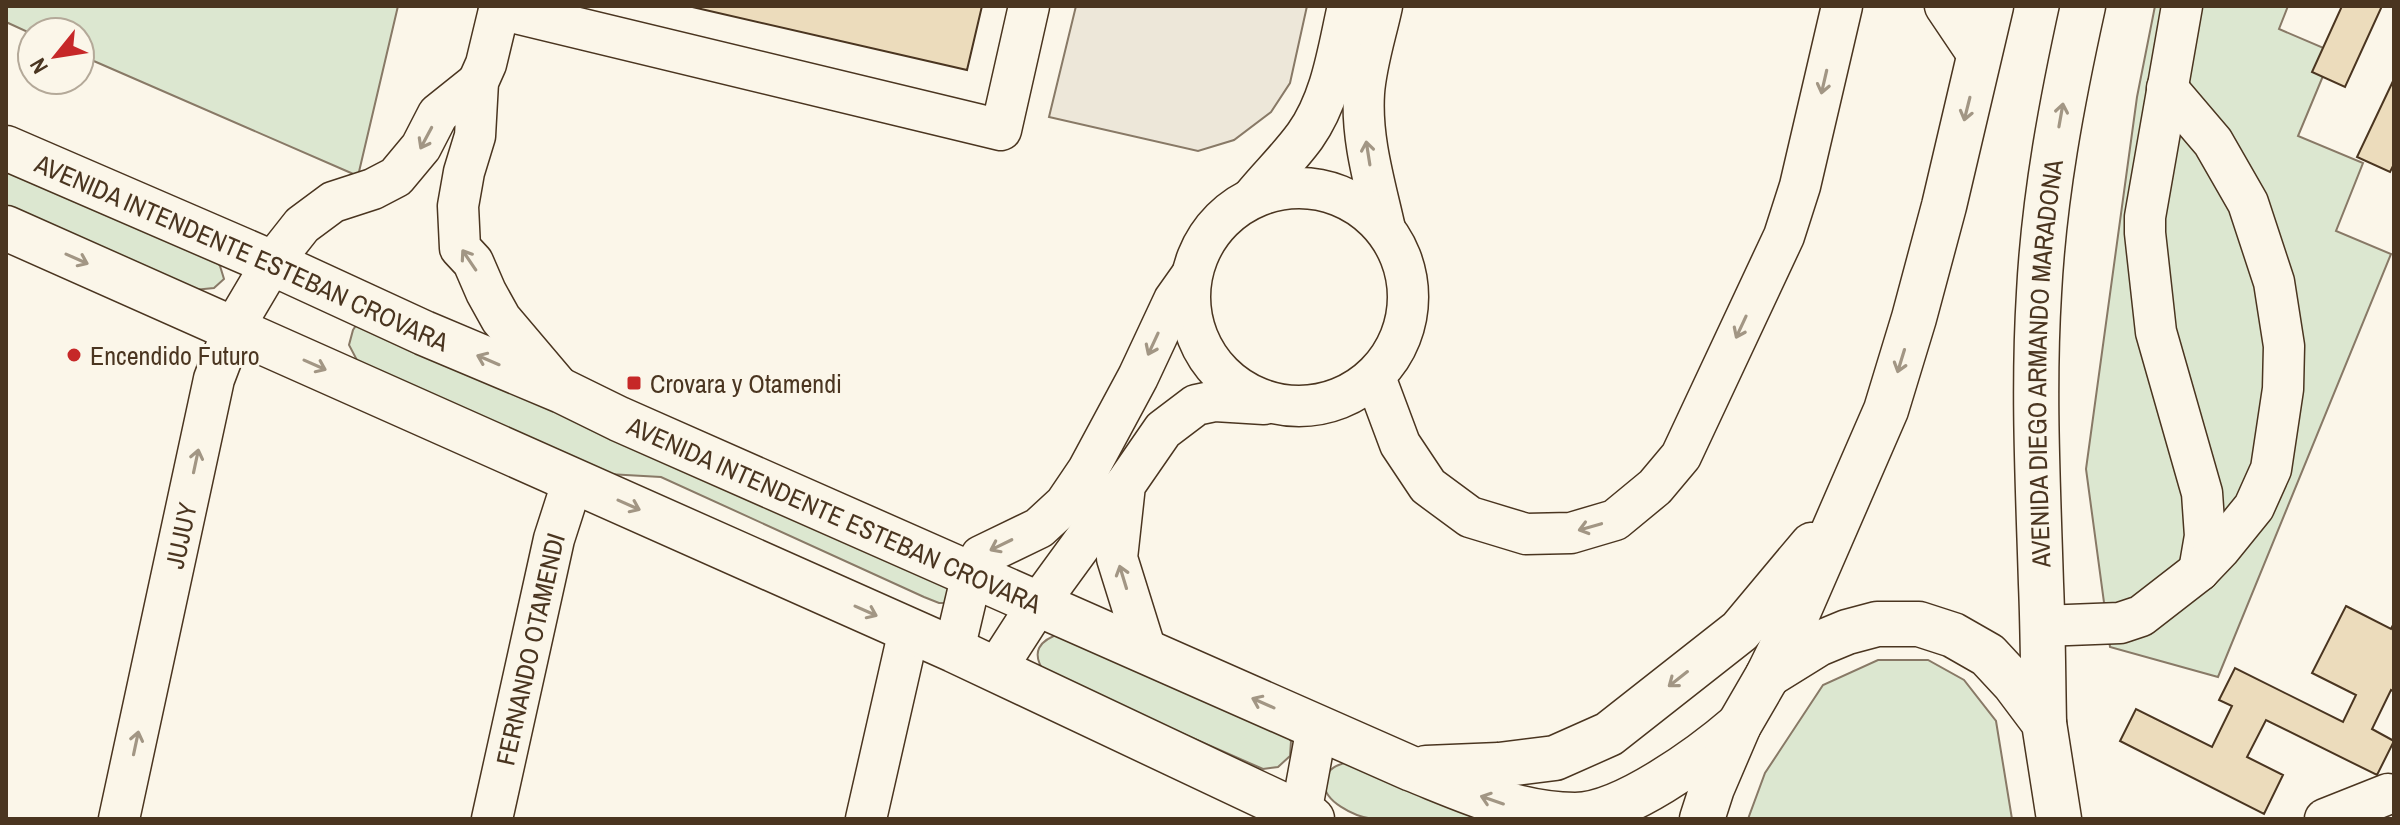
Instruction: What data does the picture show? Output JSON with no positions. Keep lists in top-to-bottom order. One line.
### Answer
{"streets":{"main road":["AVENIDA INTENDENTE ESTEBAN CROVARA","AVENIDA DIEGO ARMANDO MARADONA"],"street":["JUJUY","FERNANDO OTAMENDI"]},"crossings":[["AVENIDA INTENDENTE ESTEBAN CROVARA","JUJUY"]],"places":{"other":["Encendido Futuro"],"transit":["Crovara y Otamendi"]},"north":"bottom left"}
